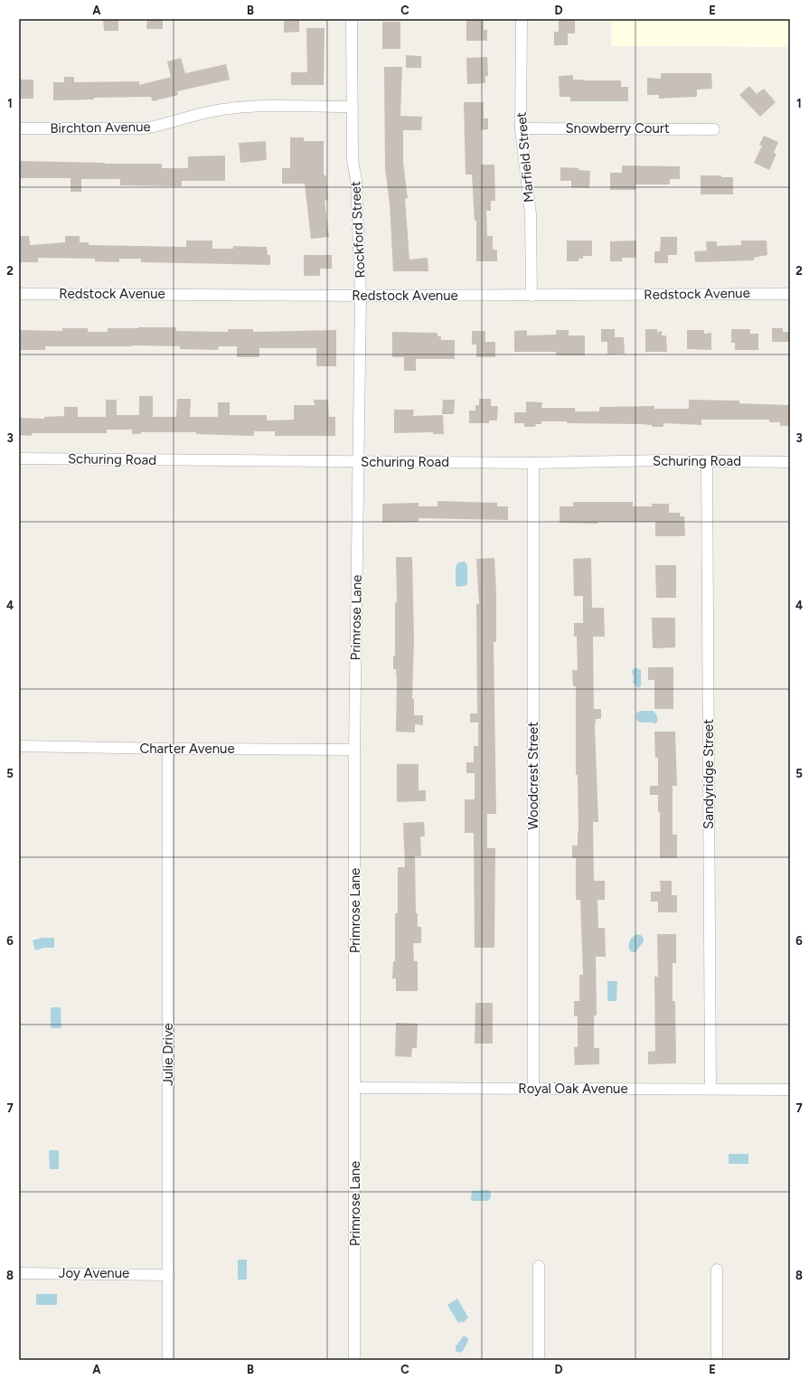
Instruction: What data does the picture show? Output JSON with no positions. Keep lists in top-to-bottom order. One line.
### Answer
{"streets":{"street":["Birchton Avenue","Snowberry Court","Marfield Street","Rockford Street","Redstock Avenue","Schuring Road","Primrose Lane","Charter Avenue","Sandyridge Street","Woodcrest Street","Julie Drive","Royal Oak Avenue","Joy Avenue"]},"crossings":[["Birchton Avenue","Rockford Street"],["Snowberry Court","Marfield Street"],["Marfield Street","Redstock Avenue"],["Rockford Street","Redstock Avenue"],["Rockford Street","Schuring Road"],["Rockford Street","Primrose Lane"],["Schuring Road","Primrose Lane"],["Schuring Road","Sandyridge Street"],["Schuring Road","Woodcrest Street"],["Primrose Lane","Charter Avenue"],["Primrose Lane","Royal Oak Avenue"],["Charter Avenue","Julie Drive"],["Sandyridge Street","Royal Oak Avenue"],["Woodcrest Street","Royal Oak Avenue"],["Julie Drive","Joy Avenue"]],"grid":{"columns":["A","B","C","D","E"],"rows":["1","2","3","4","5","6","7","8"]}}
